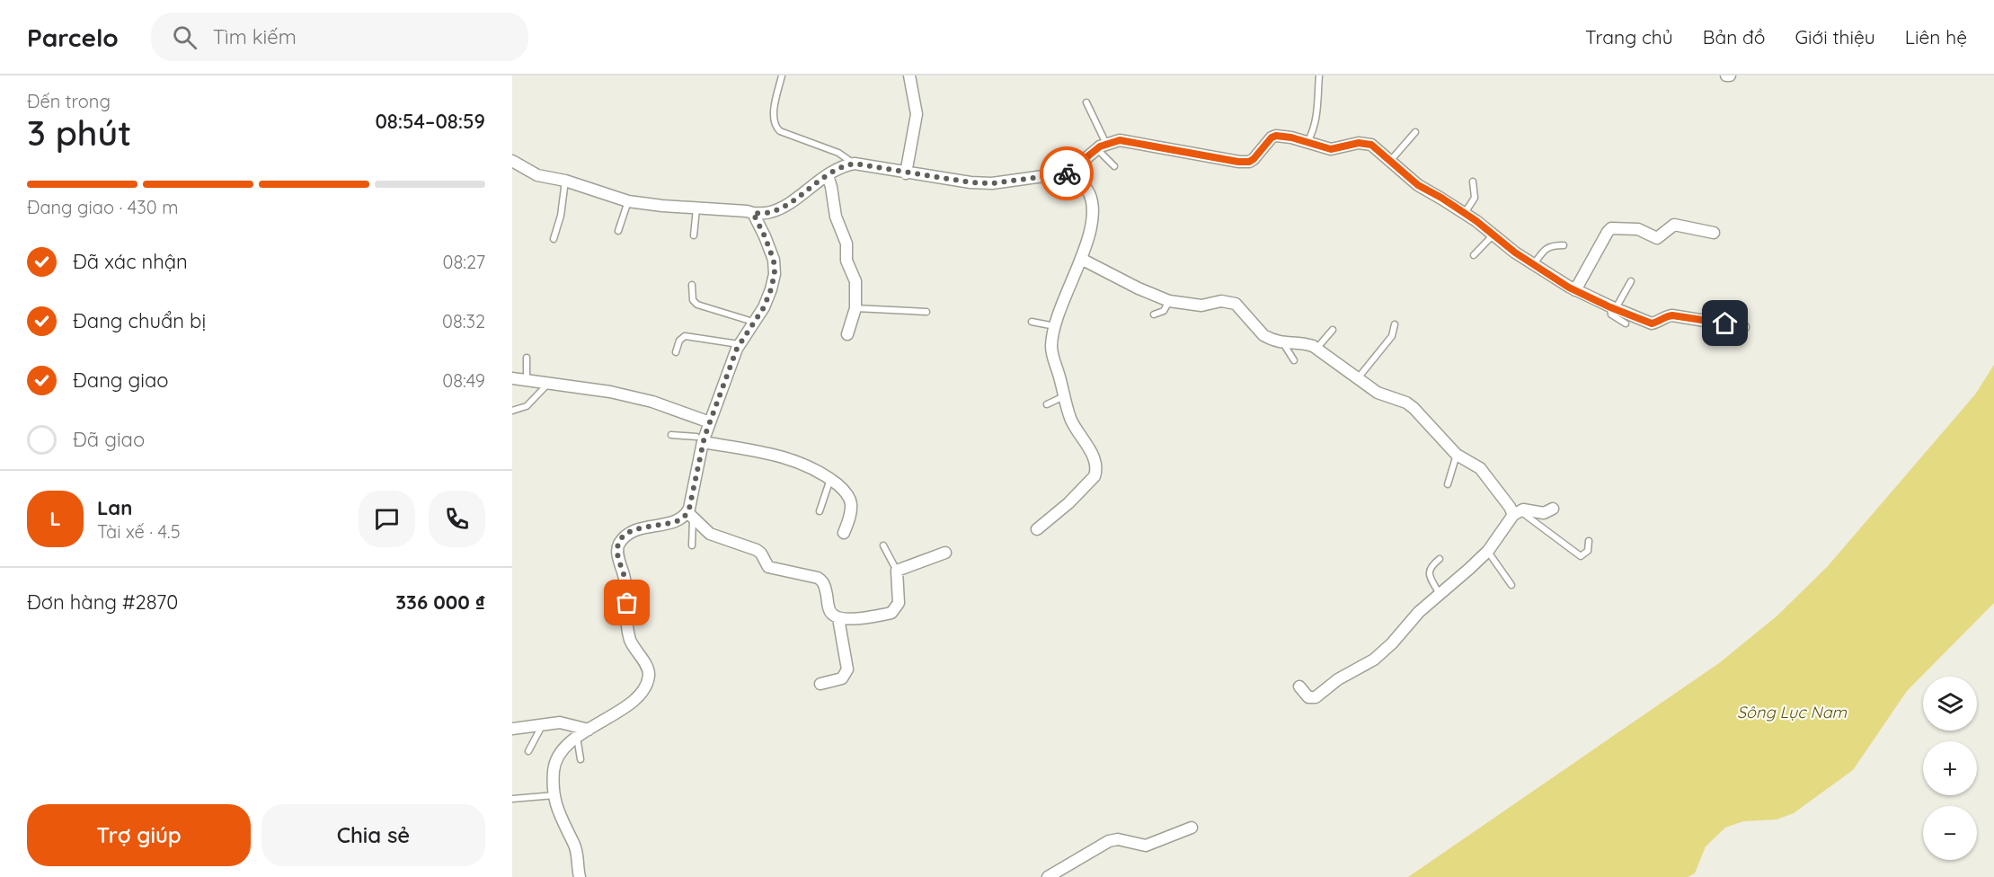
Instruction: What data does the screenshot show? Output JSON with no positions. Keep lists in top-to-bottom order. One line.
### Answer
{"water":["Sông Lục Nam"],"page":{"header":"Parcelo","search":"Tìm kiếm","nav":["Trang chủ","Bản đồ","Giới thiệu","Liên hệ"],"heading":["3 phút","Đến trong","08:54–08:59"],"panel":["Lan","Tài xế · 4.5","Đơn hàng #2870","336 000 ₫"],"bar":"Đang giao · 430 m","list":[["Đã xác nhận","08:27"],["Đang chuẩn bị","08:32"],["Đang giao","08:49"],"Đã giao"],"round":"L","map_buttons":["+","−"],"buttons":["Trợ giúp","Chia sẻ"]}}
